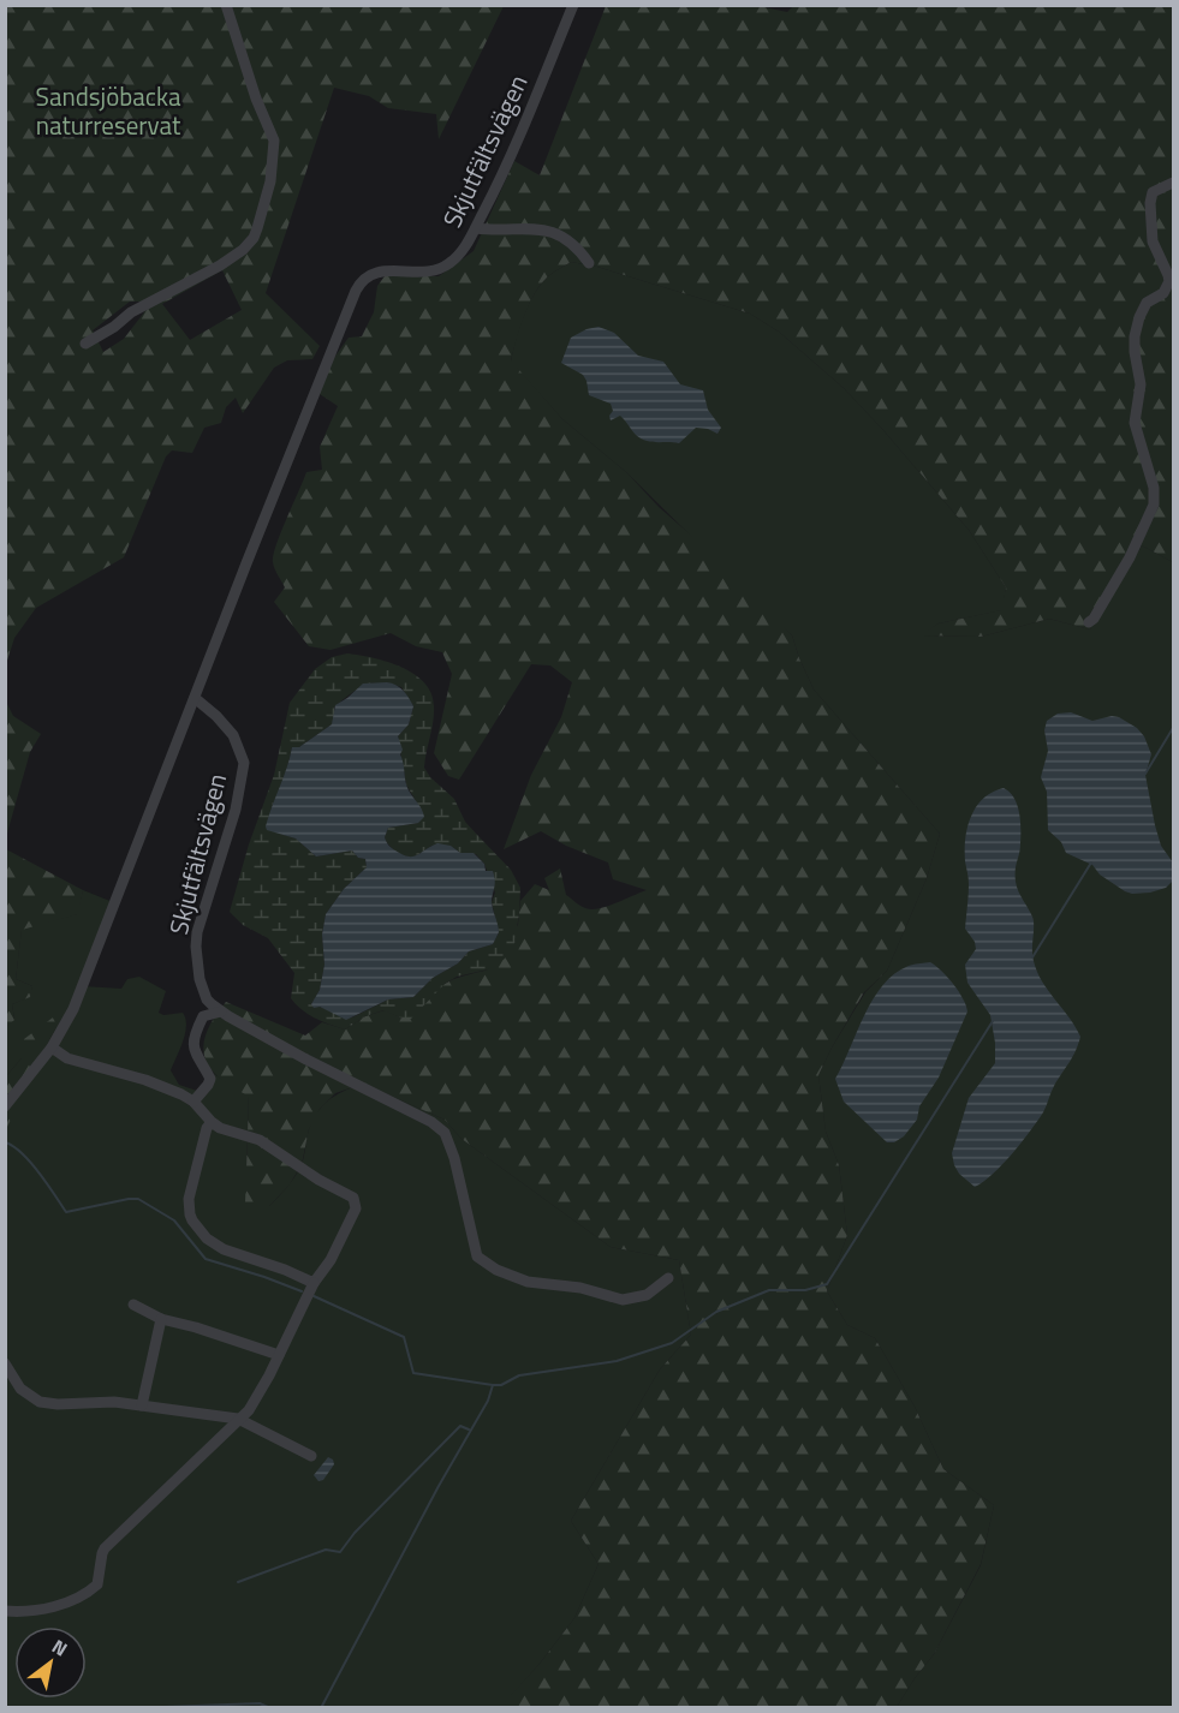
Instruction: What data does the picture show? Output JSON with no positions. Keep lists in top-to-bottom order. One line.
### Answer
{"streets":{"street":["Skjutfältsvägen"]},"parks":["Sandsjöbacka naturreservat"],"north":"top right"}
